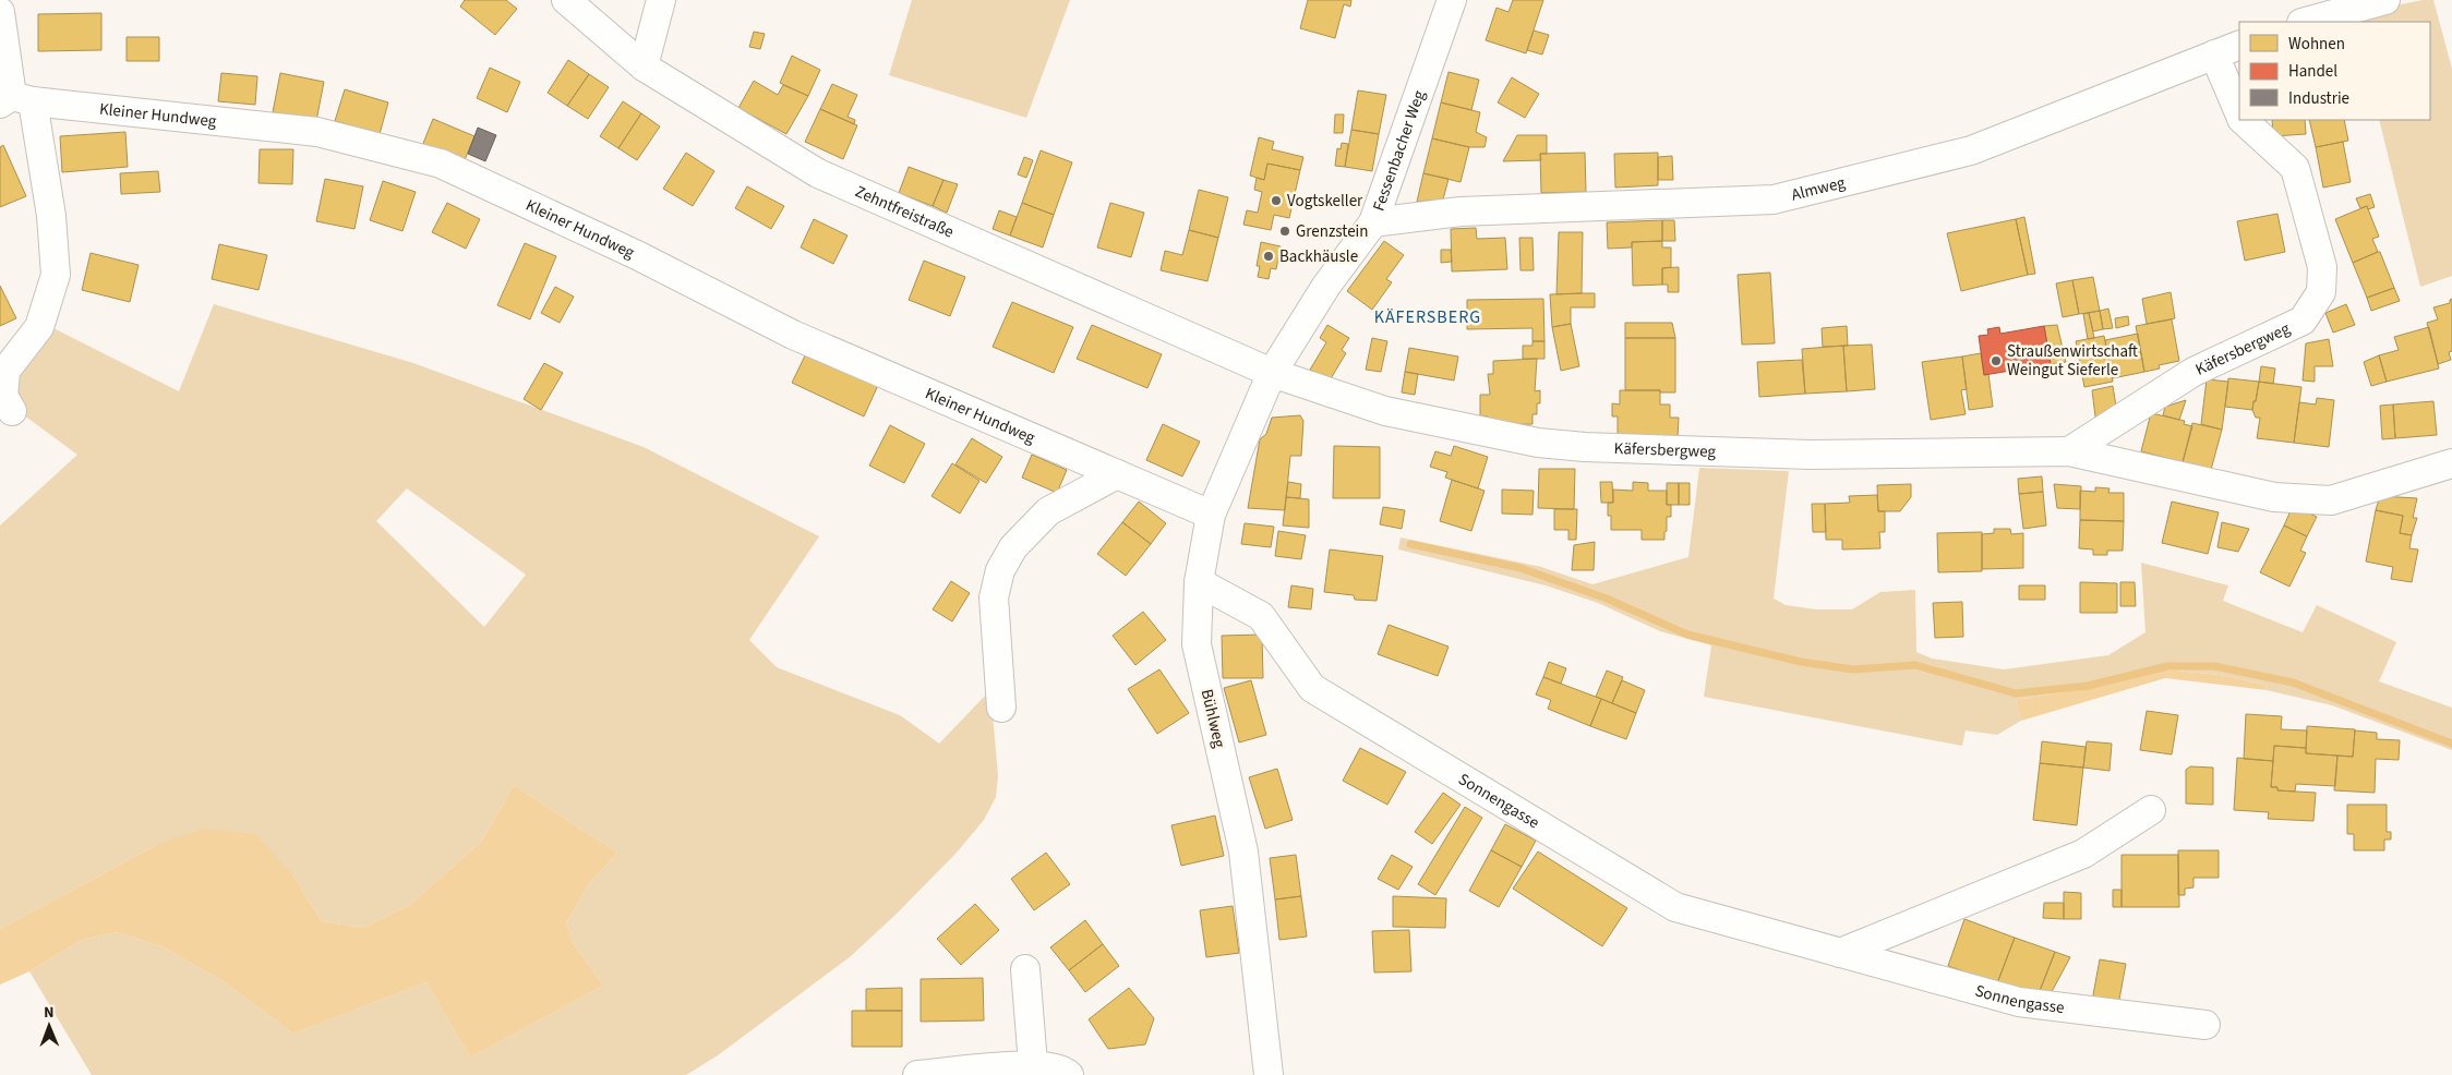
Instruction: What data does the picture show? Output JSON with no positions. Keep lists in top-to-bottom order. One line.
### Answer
{"streets":{"street":["Kleiner Hundweg","Fessenbacher Weg","Almweg","Zehntfreistraße","Käfersbergweg","Bühlweg","Sonnengasse"]},"crossings":[["Kleiner Hundweg","Bühlweg"],["Fessenbacher Weg","Almweg"],["Fessenbacher Weg","Zehntfreistraße"],["Fessenbacher Weg","Käfersbergweg"],["Fessenbacher Weg","Bühlweg"],["Almweg","Käfersbergweg"],["Zehntfreistraße","Käfersbergweg"],["Zehntfreistraße","Bühlweg"],["Käfersbergweg","Bühlweg"],["Bühlweg","Sonnengasse"]],"districts":["KÄFERSBERG"],"places":["Vogtskeller","Grenzstein","Backhäusle","Straußenwirtschaft Weingut Sieferle"],"legend":["Wohnen","Handel","Industrie"],"north":"top"}
